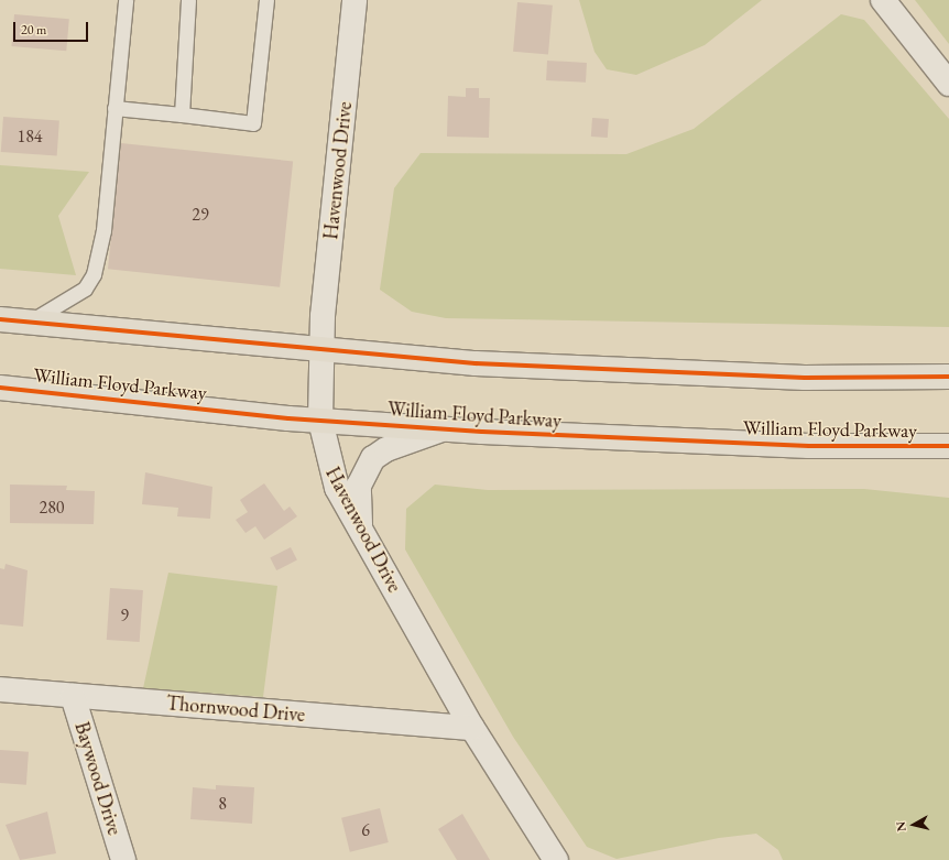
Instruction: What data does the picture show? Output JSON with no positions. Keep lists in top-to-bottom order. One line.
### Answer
{"streets":{"highway":["William Floyd Parkway"],"street":["Havenwood Drive","Thornwood Drive","Baywood Drive"]},"crossings":[["Havenwood Drive","William Floyd Parkway"],["Havenwood Drive","Thornwood Drive"],["Thornwood Drive","Baywood Drive"]],"house_numbers":["184","29","280","9","8","6"],"scale_bar":"20 m","north":"left"}
